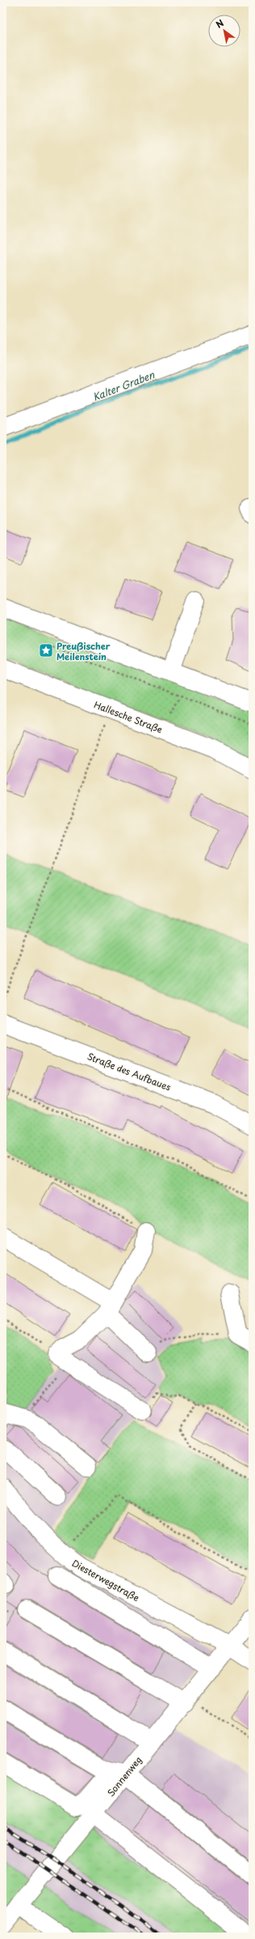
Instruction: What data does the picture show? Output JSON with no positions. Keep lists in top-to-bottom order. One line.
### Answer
{"streets":{"street":["Hallesche Straße","Straße des Aufbaues","Diesterwegstraße","Sonnenweg"]},"crossings":[["Diesterwegstraße","Sonnenweg"]],"water":["Kalter Graben"],"places":{"place":["Preußischer Meilenstein"]},"north":"top left"}
